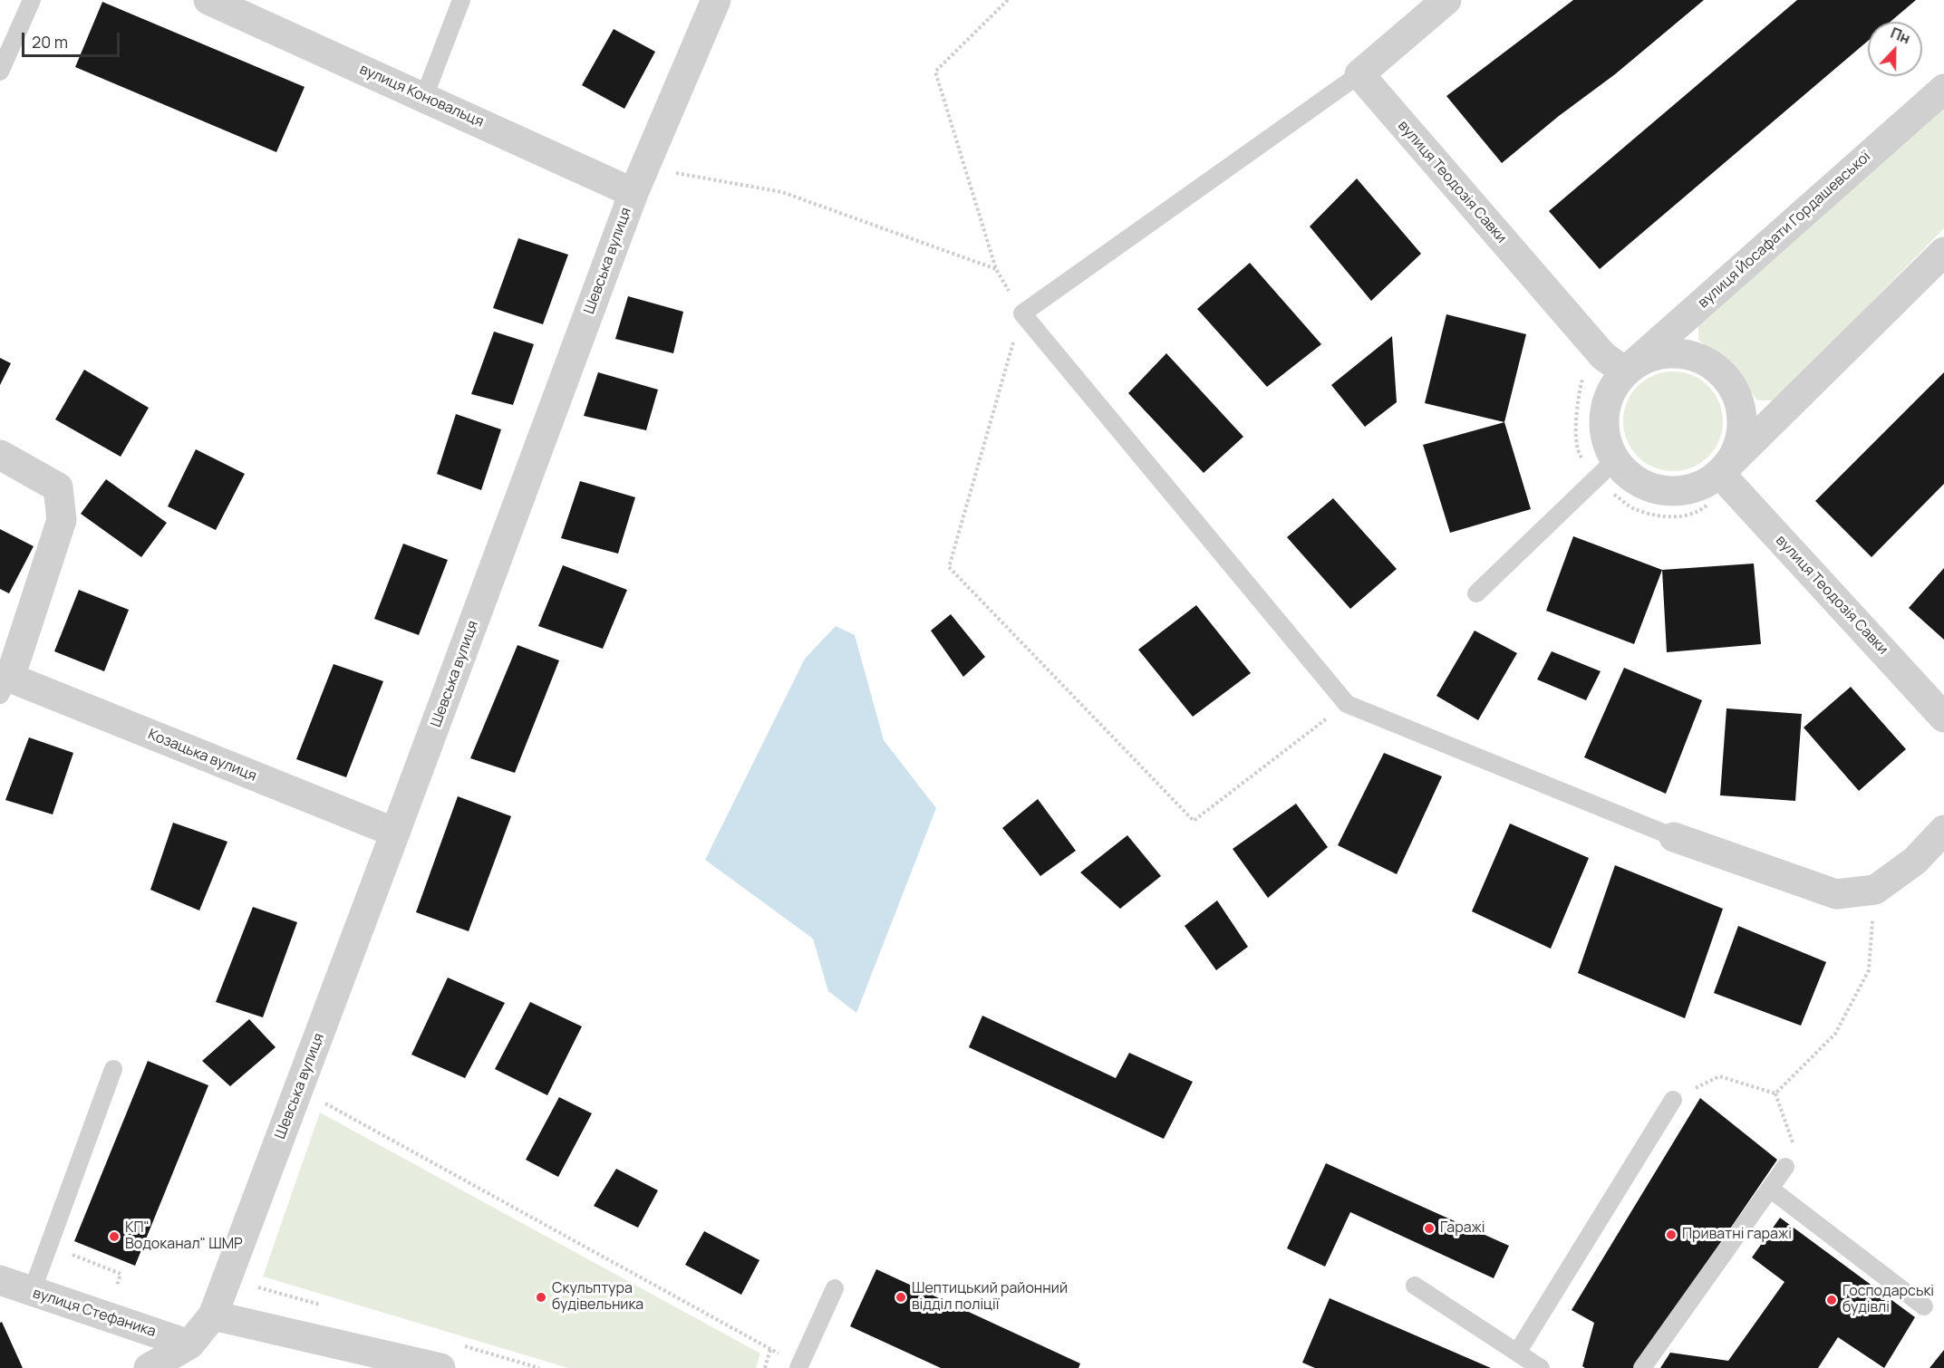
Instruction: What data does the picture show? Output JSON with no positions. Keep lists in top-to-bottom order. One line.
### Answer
{"streets":{"street":["вулиця Коновальця","вулиця Теодозія Савки","вулиця Йосафати Гордашевської","Шевська вулиця","Козацька вулиця","вулиця Стефаника"]},"crossings":[["вулиця Коновальця","Шевська вулиця"],["вулиця Теодозія Савки","вулиця Йосафати Гордашевської"],["Шевська вулиця","Козацька вулиця"],["Шевська вулиця","вулиця Стефаника"]],"places":["Гаражі","Приватні гаражі","КП\" Водоканал\" ШМР","Скульптура будівельника","Шептицький районний відділ поліції","Господарські будівлі"],"scale_bar":"20 m","north":"top"}
